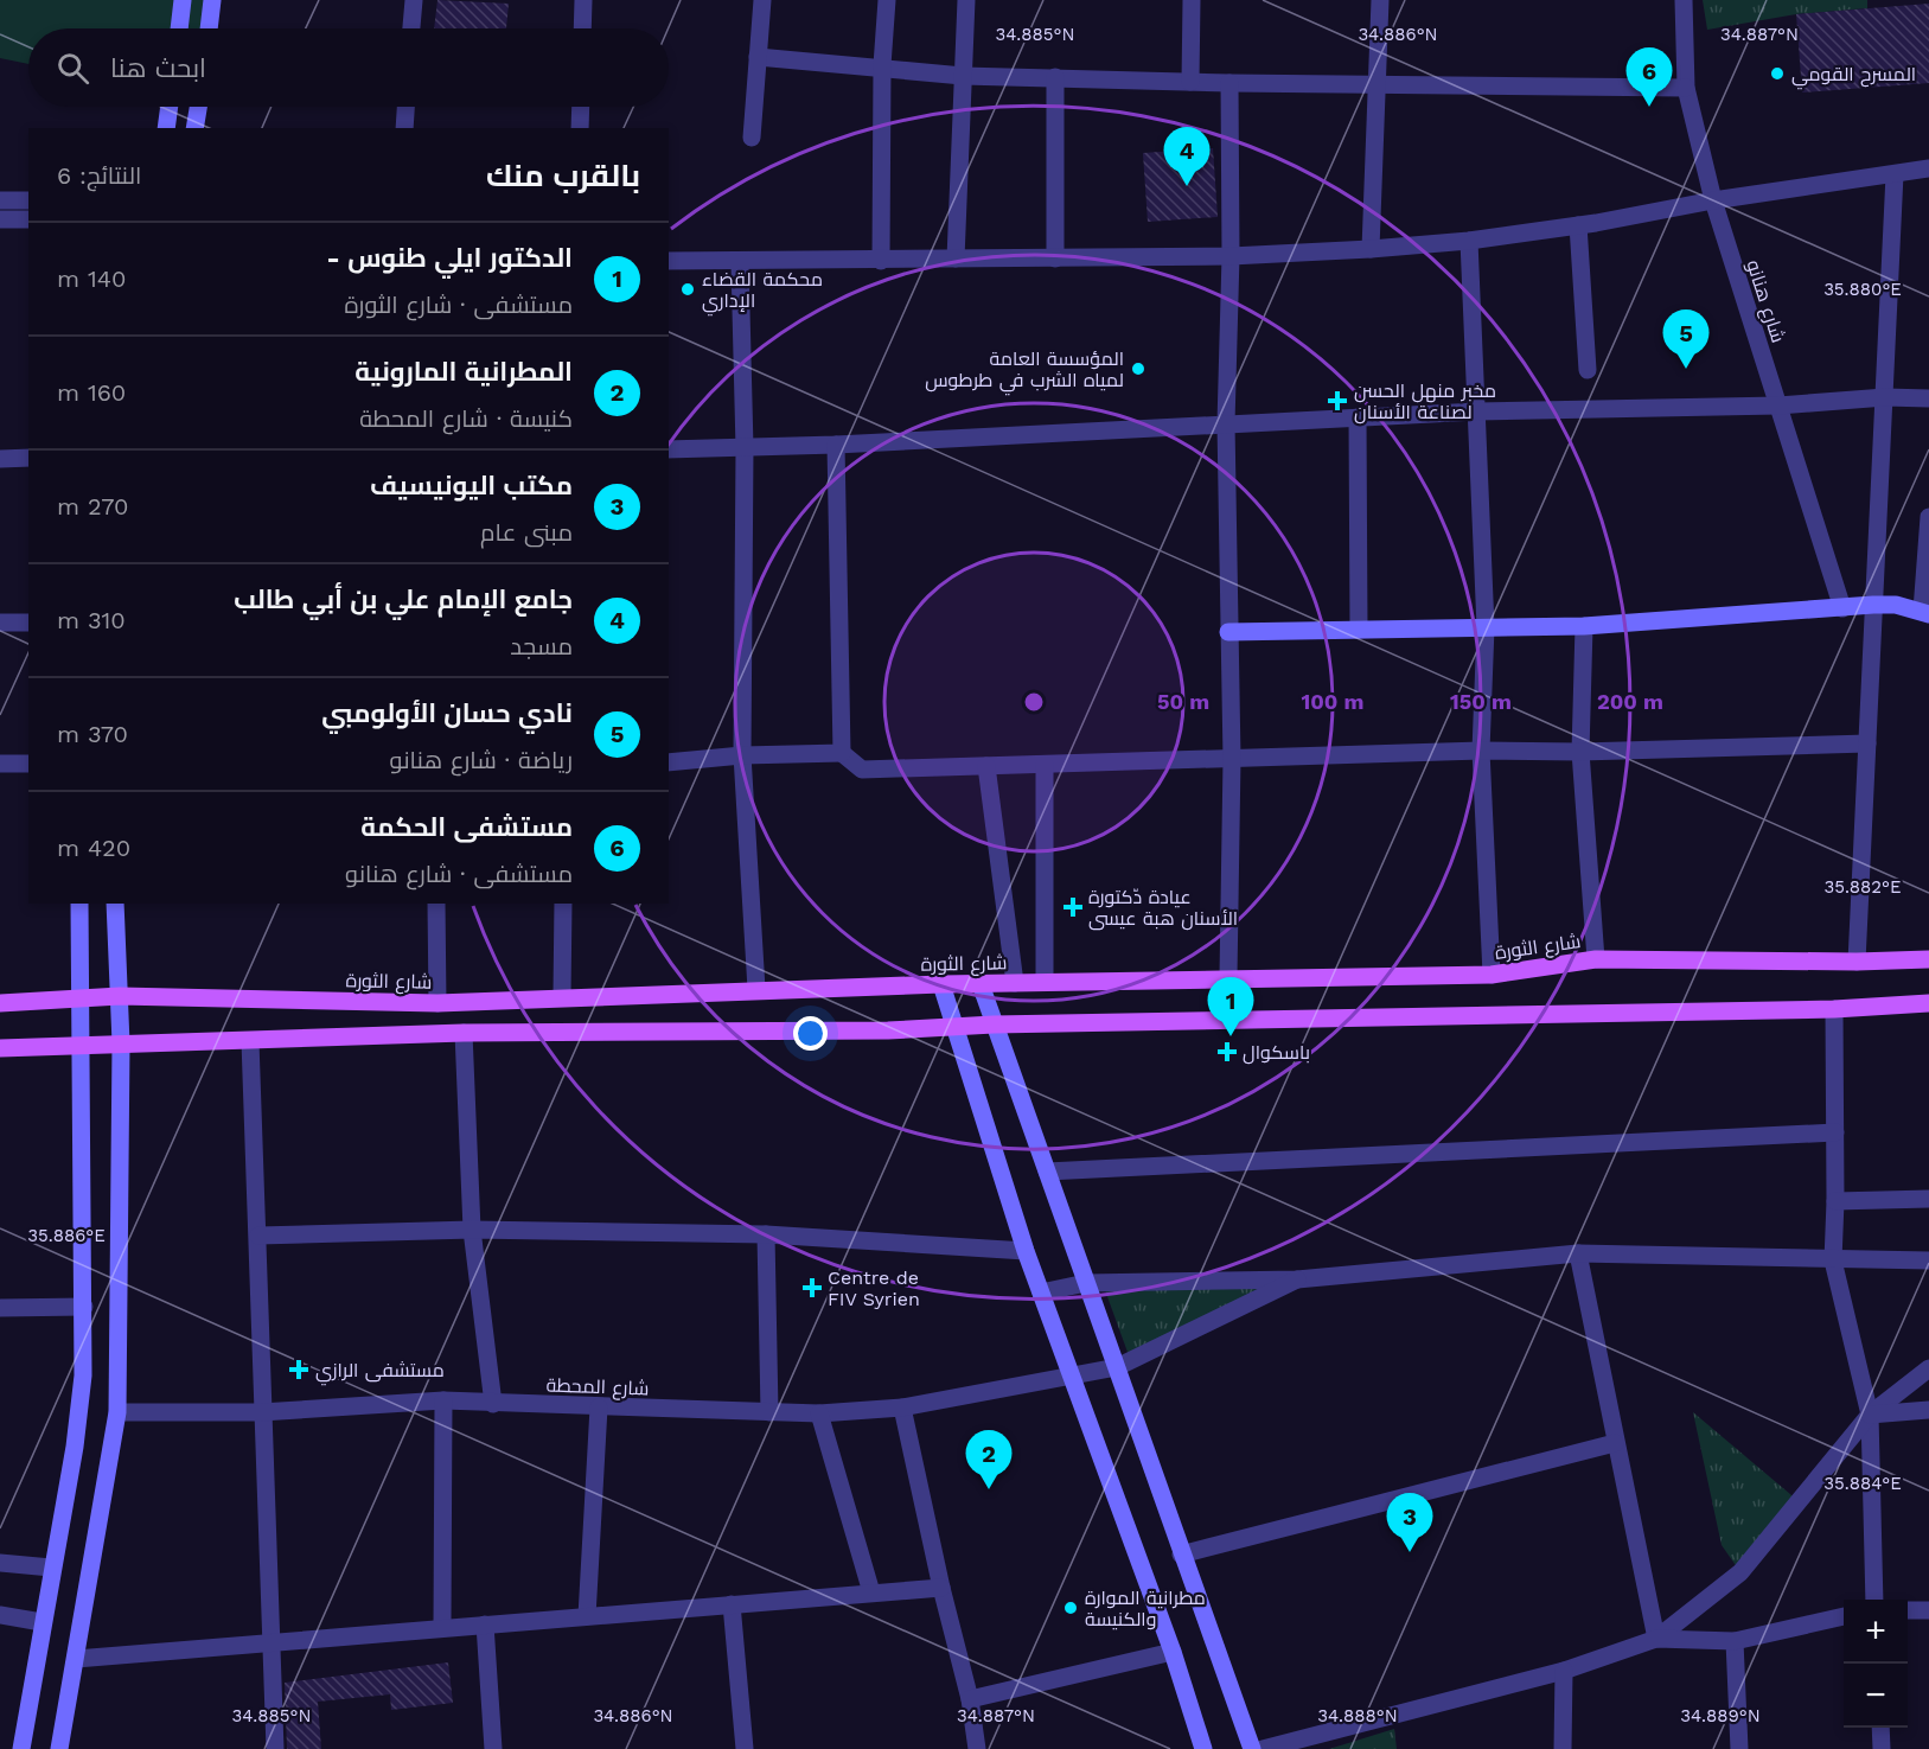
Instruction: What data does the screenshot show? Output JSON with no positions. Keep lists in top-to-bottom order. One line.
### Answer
{"streets":{"main road":["شارع الثورة"],"street":["شارع هنانو","شارع المحطة"]},"places":{"other":["المسرح القومي","محكمة القضاء الإداري","المؤسسة العامة لمياه الشرب في طرطوس","مطرانية الموارة والكنيسة"],"health":["مخبر منهل الحسن لصناعة الأسنان","عيادة دّكتورة الأسنان هبة عيسى","باسكوال","Centre de FIV Syrien","مستشفى الرازي"]},"page":{"search":"ابحث هنا","pins":["6","4","5","1","2","3"],"heading":["بالقرب منك","النتائج: 6"],"list":[{"mark":"1","name":"الدكتور ايلي طنوس -","note":"مستشفى · شارع الثورة","value":"140 m"},{"mark":"2","name":"المطرانية المارونية","note":"كنيسة · شارع المحطة","value":"160 m"},{"mark":"3","name":"مكتب اليونيسيف","note":"مبنى عام","value":"270 m"},{"mark":"4","name":"جامع الإمام علي بن أبي طالب","note":"مسجد","value":"310 m"},{"mark":"5","name":"نادي حسان الأولومبي","note":"رياضة · شارع هنانو","value":"370 m"},{"mark":"6","name":"مستشفى الحكمة","note":"مستشفى · شارع هنانو","value":"420 m"}],"map_buttons":["+","−"]},"coordinates":["34.885°N","34.886°N","34.887°N","35.880°E","35.882°E","35.886°E","35.884°E","34.888°N","34.889°N"],"rings":["50 m","100 m","150 m","200 m"]}
